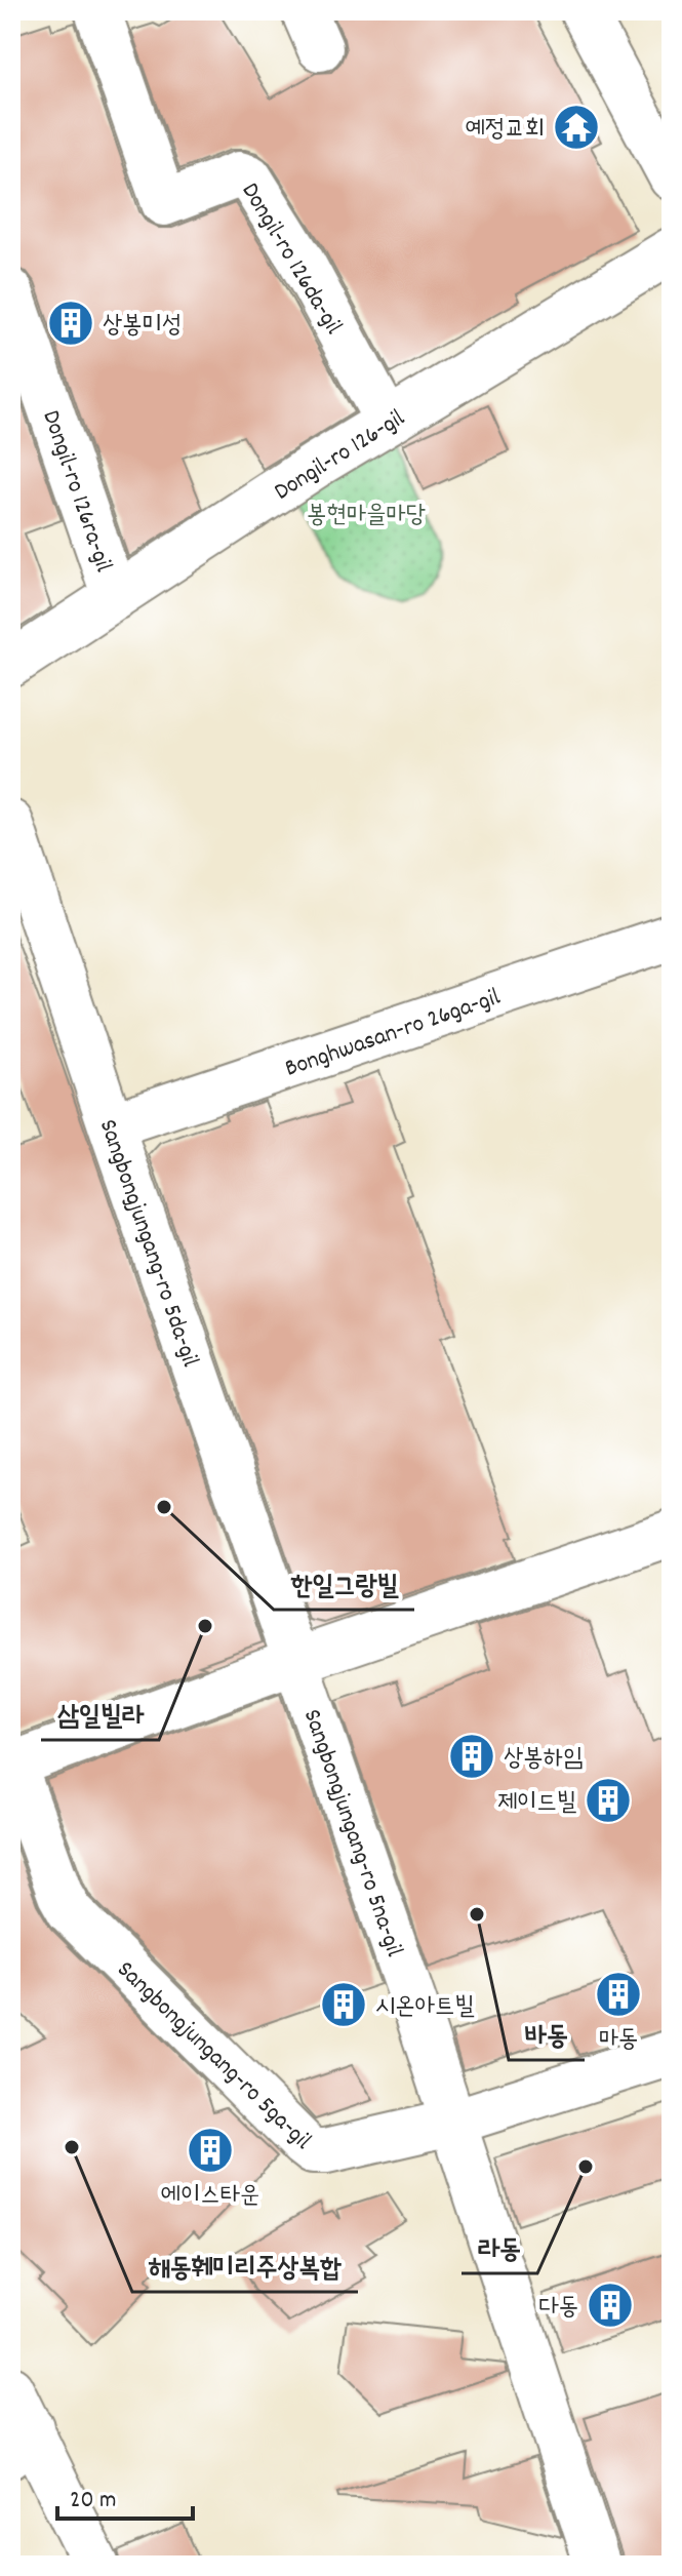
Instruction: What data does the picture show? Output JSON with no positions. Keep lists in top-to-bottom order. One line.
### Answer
{"streets":{"street":["Dongil-ro 126da-gil","Dongil-ro 126-gil","Dongil-ro 126ra-gil","Bonghwasan-ro 26ga-gil","Sangbongjungang-ro 5da-gil","Sangbongjungang-ro 5na-gil","Sangbongjungang-ro 5ga-gil"]},"crossings":[["Dongil-ro 126da-gil","Dongil-ro 126-gil"],["Dongil-ro 126-gil","Dongil-ro 126ra-gil"],["Bonghwasan-ro 26ga-gil","Sangbongjungang-ro 5da-gil"],["Sangbongjungang-ro 5da-gil","Sangbongjungang-ro 5na-gil"],["Sangbongjungang-ro 5na-gil","Sangbongjungang-ro 5ga-gil"]],"parks":["봉현마을마당"],"places":{"temple":["예정교회"],"building":["상봉미성","상봉하임","제이드빌","마동","시온아트빌","에이스타운","다동"],"other":["한일그랑빌","삼일빌라","바동","해동훼미리주상복합","라동"]},"scale_bar":"20 m"}
